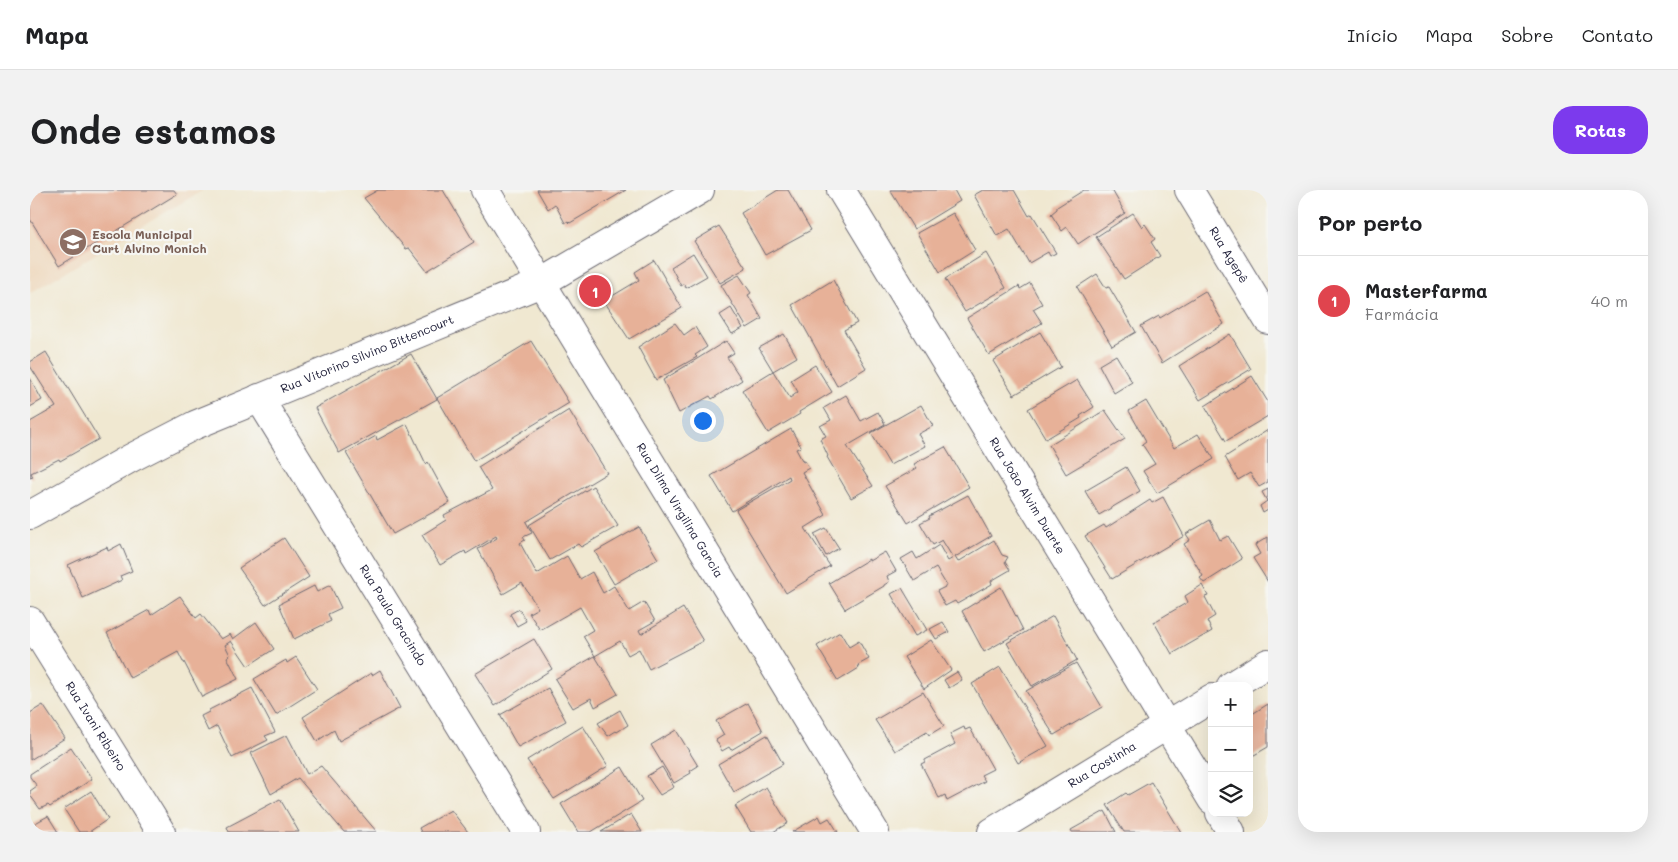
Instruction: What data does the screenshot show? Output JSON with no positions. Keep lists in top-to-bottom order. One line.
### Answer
{"streets":{"street":["Rua Agepê","Rua Vitorino Silvino Bittencourt","Rua João Alvim Duarte","Rua Dilma Virgilina Garcia","Rua Paulo Gracindo","Rua Ivani Ribeiro","Rua Costinha"]},"crossings":[["Rua Vitorino Silvino Bittencourt","Rua Dilma Virgilina Garcia"],["Rua Vitorino Silvino Bittencourt","Rua Paulo Gracindo"],["Rua João Alvim Duarte","Rua Costinha"]],"places":{"school or university":["Escola Municipal Curt Alvino Monich"]},"page":{"header":"Mapa","nav":["Início","Mapa","Sobre","Contato"],"buttons":"Rotas","title":"Onde estamos","heading":"Por perto","list":[{"mark":"1","name":"Masterfarma","note":"Farmácia","value":"40 m"}],"pins":"1","map_buttons":["+","−"]}}
